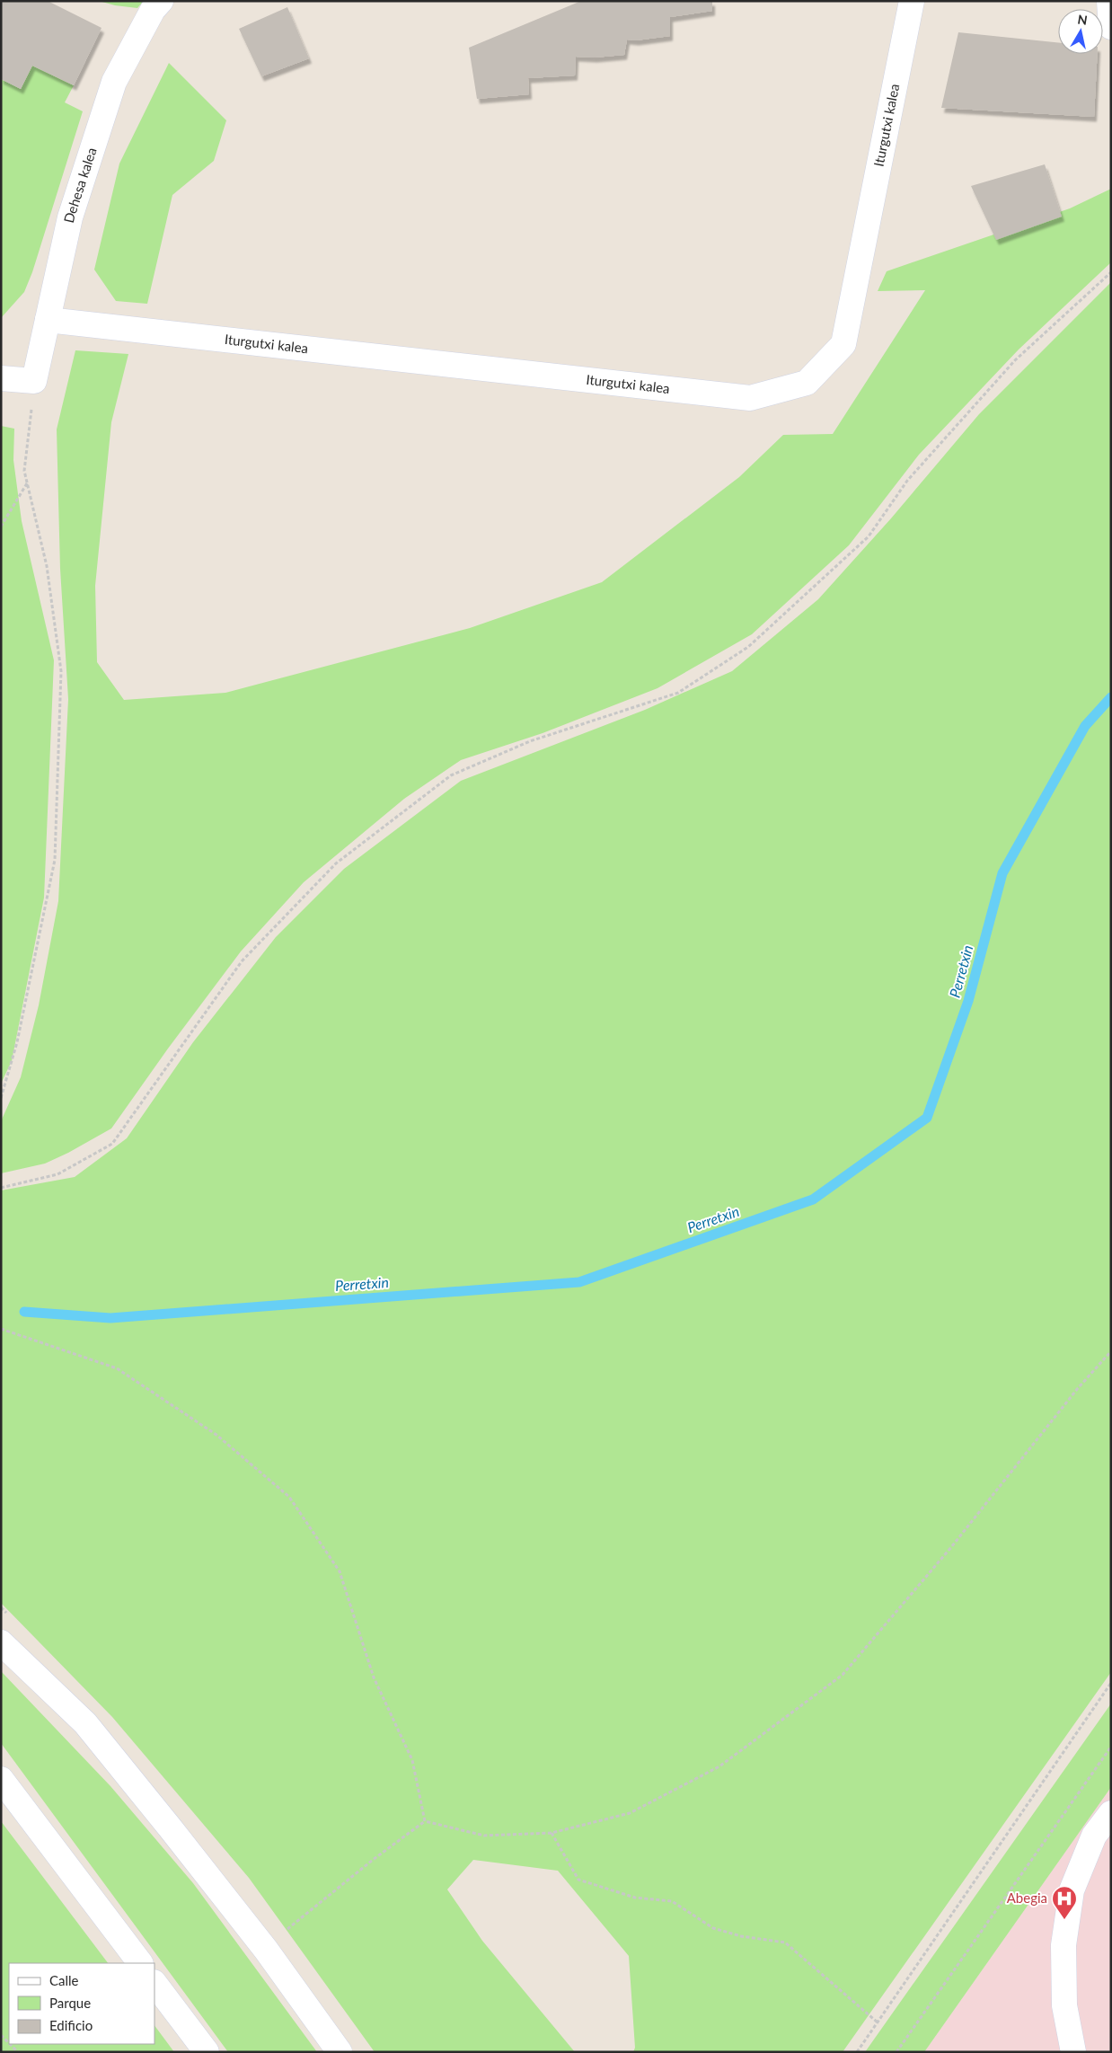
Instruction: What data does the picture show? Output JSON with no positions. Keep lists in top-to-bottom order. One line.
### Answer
{"streets":{"street":["Iturgutxi kalea","Dehesa kalea"]},"crossings":[["Iturgutxi kalea","Dehesa kalea"]],"water":["Perretxin"],"places":{"hospital":["Abegia"]},"legend":["Calle","Parque","Edificio"],"north":"top"}
